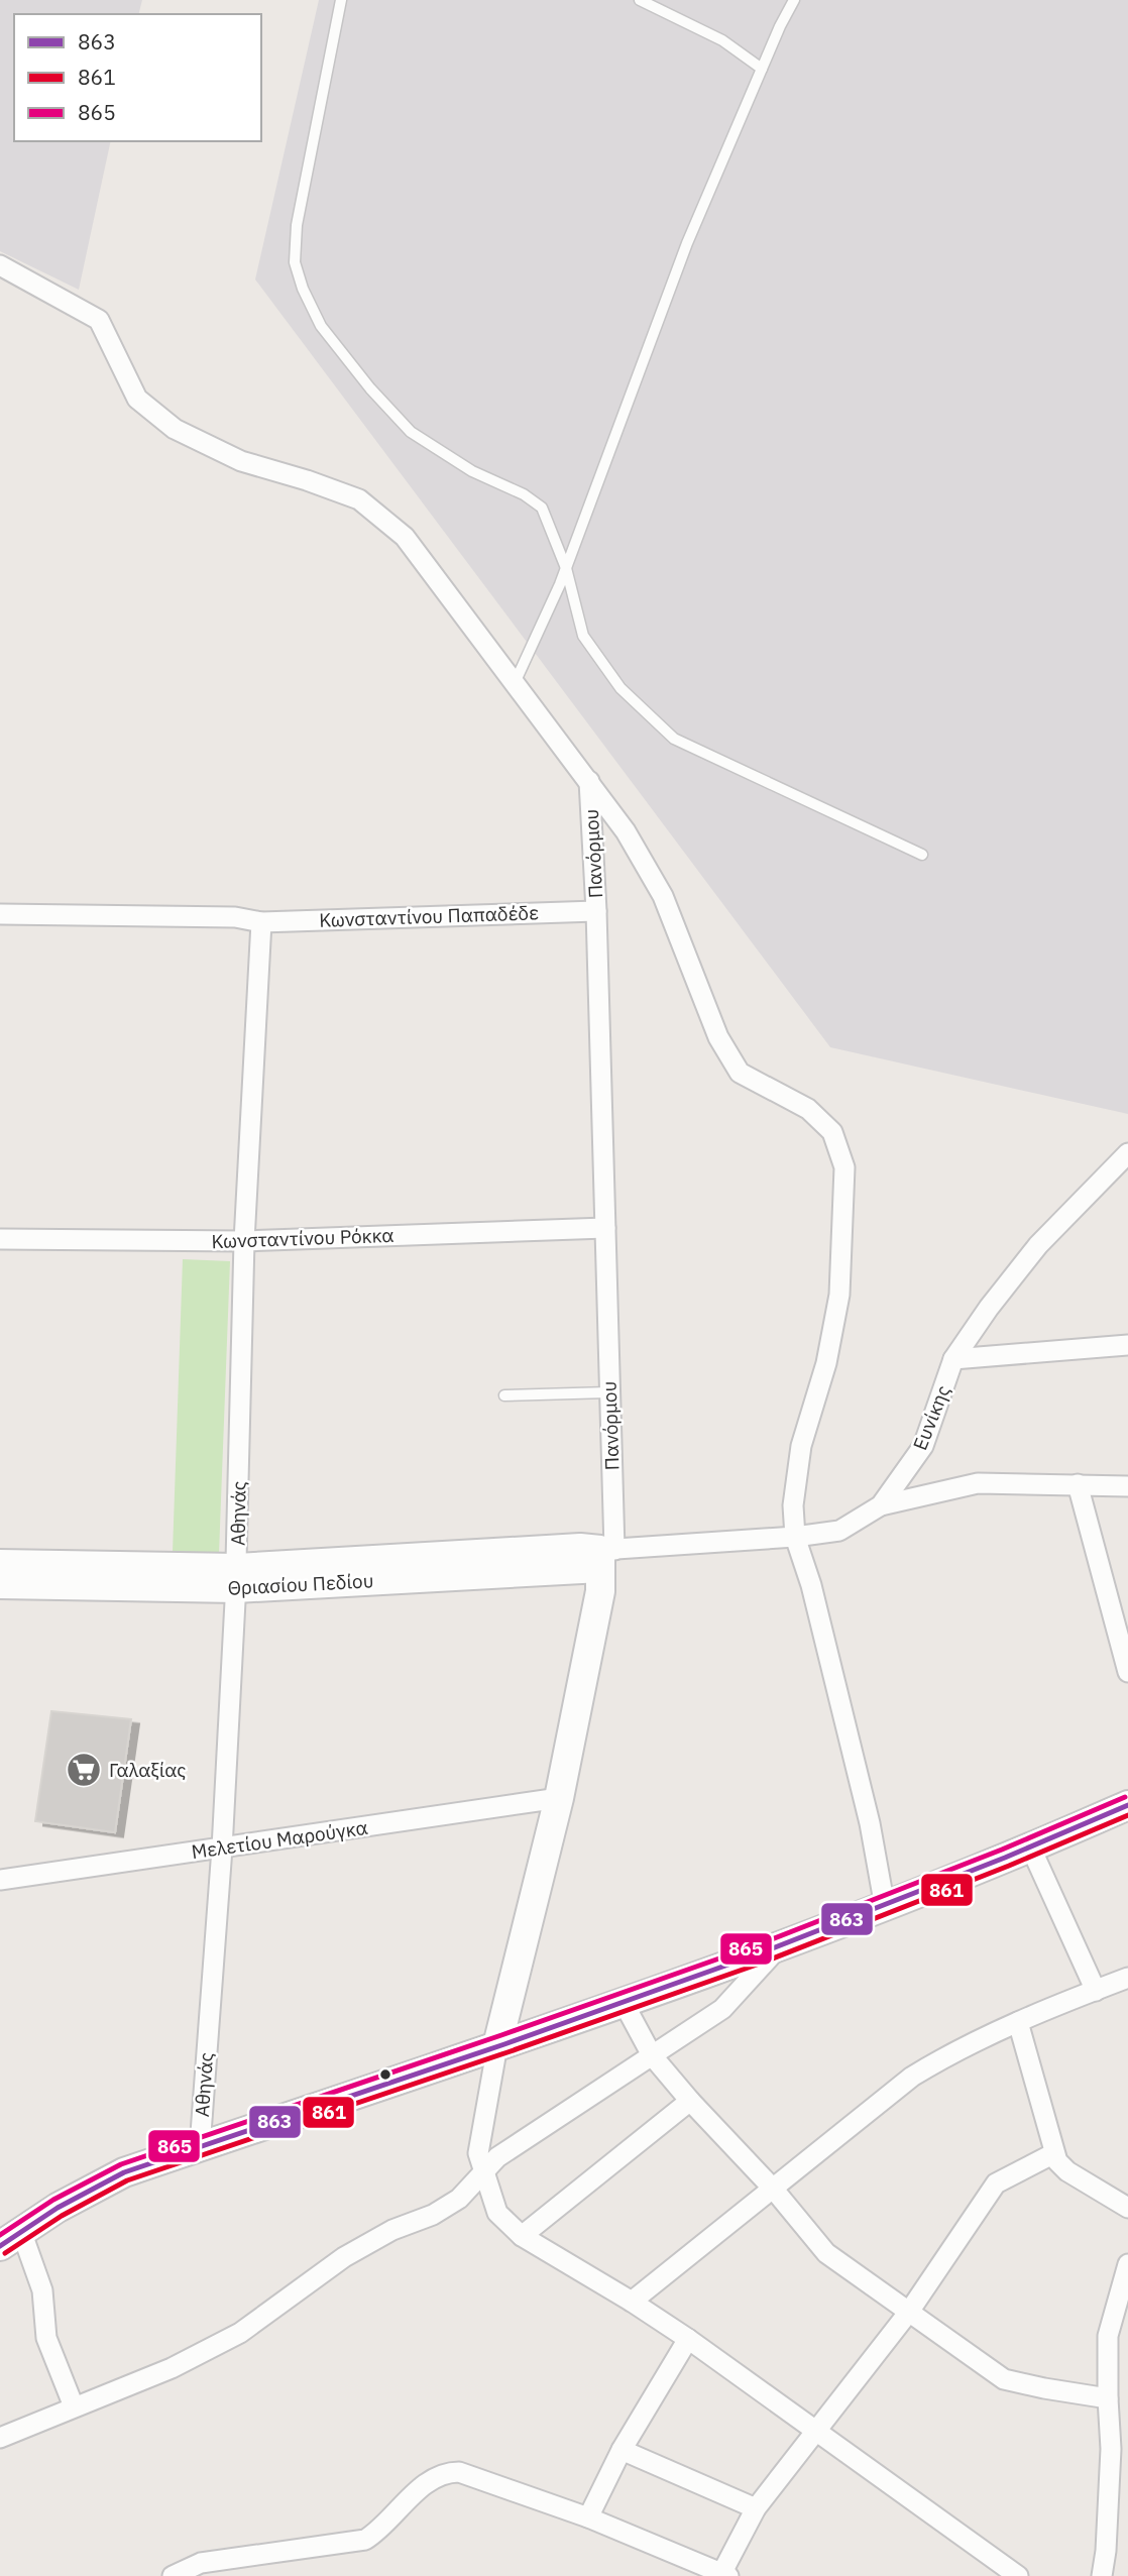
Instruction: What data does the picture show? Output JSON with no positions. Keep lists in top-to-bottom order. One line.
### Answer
{"streets":{"main road":["Πανόρμου","Θριασίου Πεδίου"],"street":["Κωνσταντίνου Παπαδέδε","Κωνσταντίνου Ρόκκα","Ευνίκης","Αθηνάς","Μελετίου Μαρούγκα"]},"crossings":[["Πανόρμου","Κωνσταντίνου Παπαδέδε"],["Πανόρμου","Κωνσταντίνου Ρόκκα"],["Πανόρμου","Ευνίκης"],["Πανόρμου","Θριασίου Πεδίου"],["Πανόρμου","Μελετίου Μαρούγκα"],["Κωνσταντίνου Παπαδέδε","Αθηνάς"],["Κωνσταντίνου Ρόκκα","Αθηνάς"],["Ευνίκης","Θριασίου Πεδίου"],["Αθηνάς","Θριασίου Πεδίου"],["Αθηνάς","Μελετίου Μαρούγκα"]],"places":{"supermarket":["Γαλαξίας"]},"lines":["transit line 865","transit line 863","transit line 861"],"legend":["863","861","865"]}
